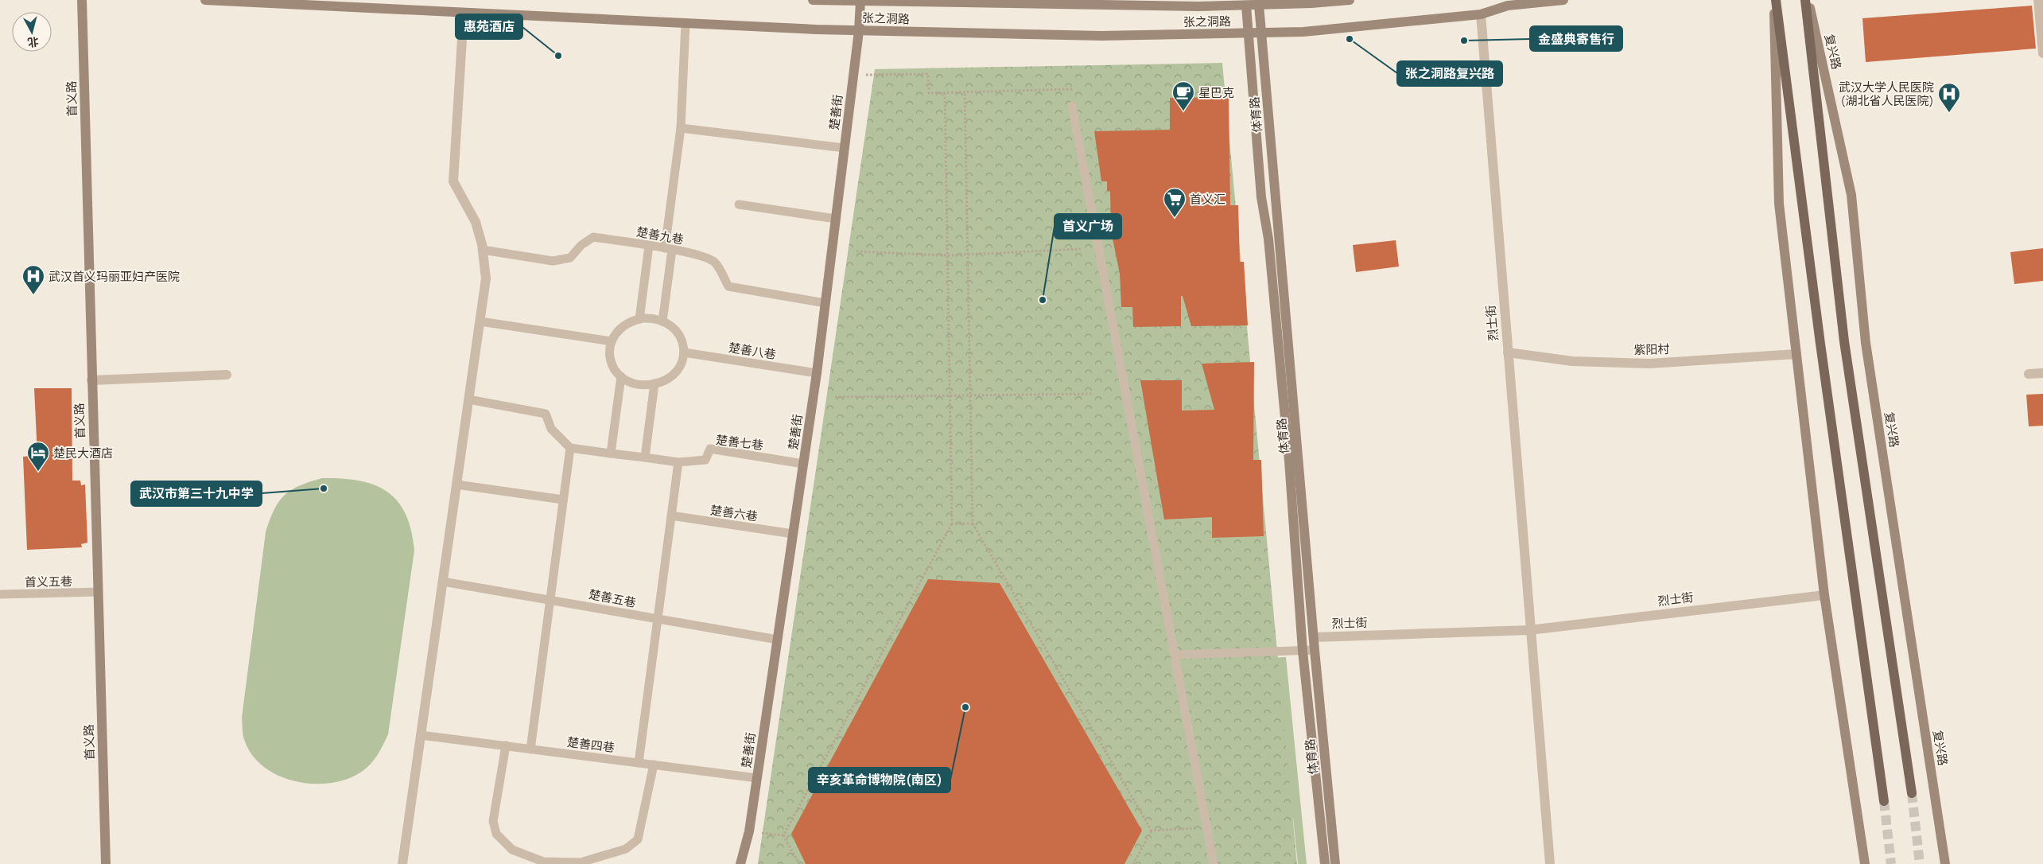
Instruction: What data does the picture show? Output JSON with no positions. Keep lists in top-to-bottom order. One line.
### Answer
{"streets":{"main road":["张之洞路","复兴路","首义路","楚善街","体育路"],"street":["烈士街","紫阳村"],"lane":["楚善九巷","楚善八巷","楚善七巷","楚善六巷","首义五巷","楚善五巷","楚善四巷"]},"crossings":[["张之洞路","楚善街"],["张之洞路","体育路"],["张之洞路","烈士街"],["首义路","首义五巷"],["楚善街","楚善九巷"],["楚善街","楚善八巷"],["楚善街","楚善七巷"],["楚善街","楚善六巷"],["楚善街","楚善五巷"],["楚善街","楚善四巷"],["体育路","烈士街"],["烈士街","紫阳村"]],"places":{"other":["张之洞路复兴路","金盛典寄售行","惠苑酒店","首义广场","武汉市第三十九中学","辛亥革命博物院(南区)"],"cafe":["星巴克"],"hospital":["武汉大学人民医院 (湖北省人民医院)","武汉首义玛丽亚妇产医院"],"supermarket":["首义汇"],"hotel":["楚民大酒店"]},"north":"bottom"}
